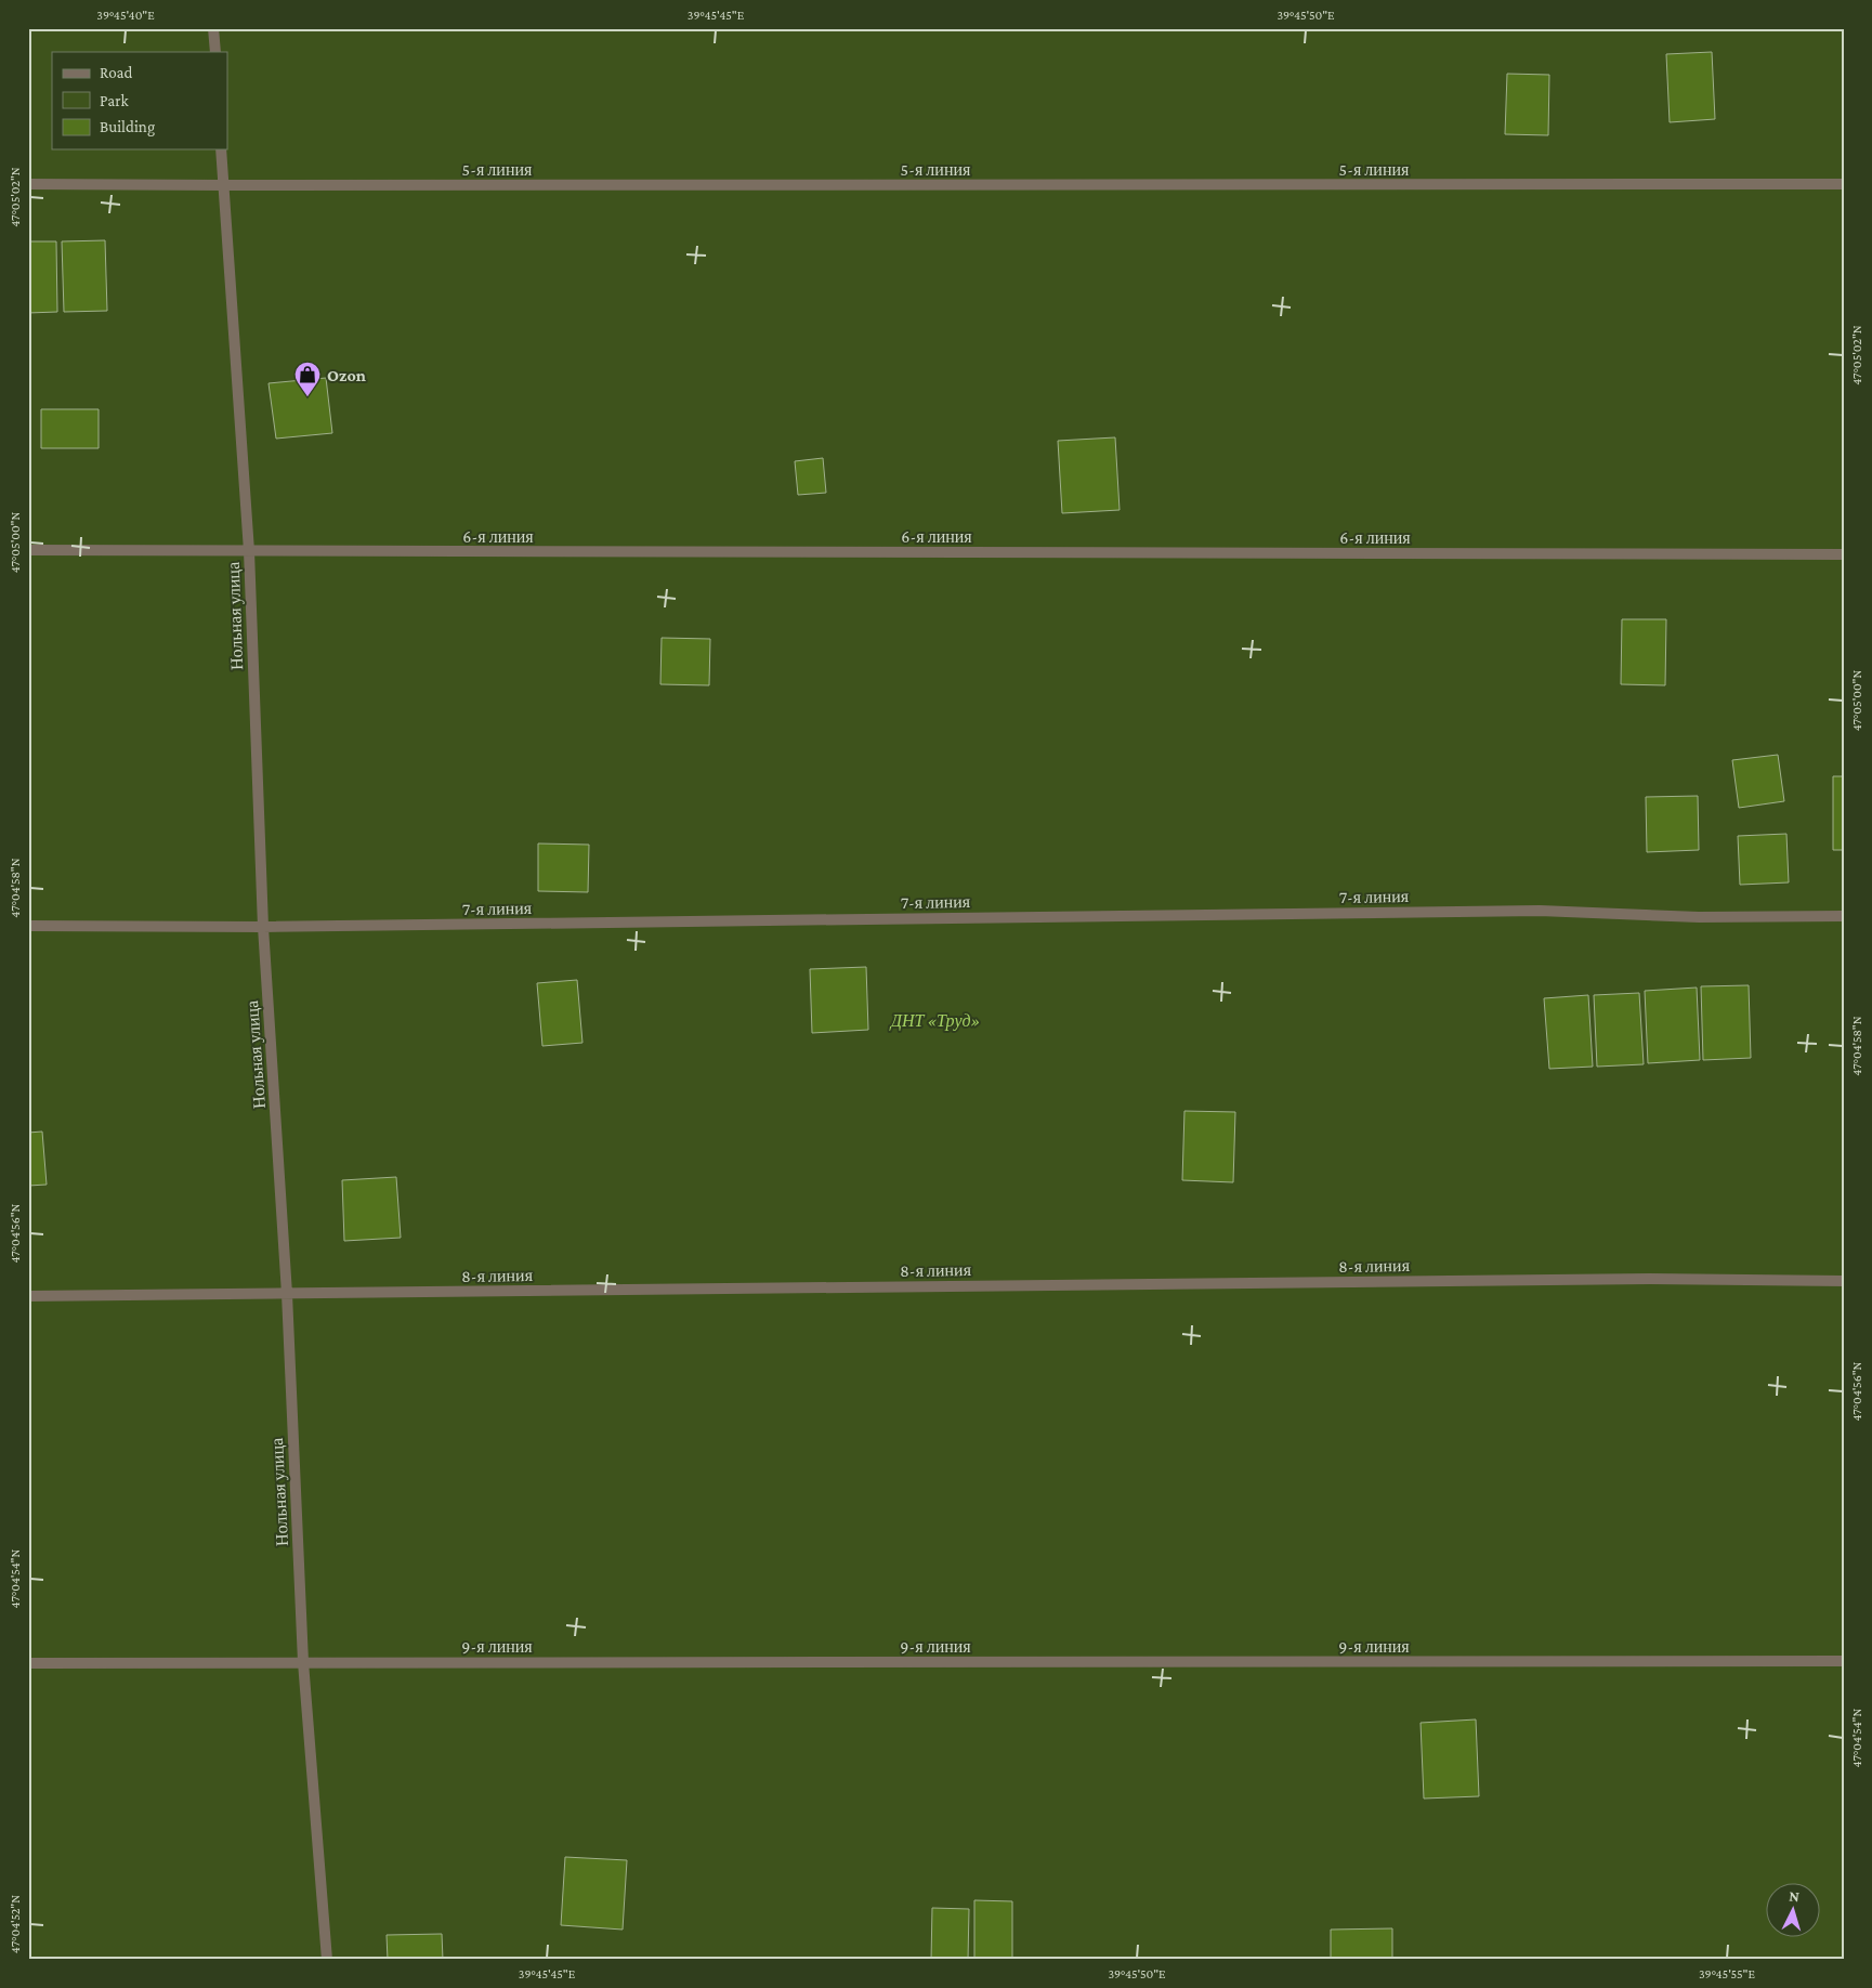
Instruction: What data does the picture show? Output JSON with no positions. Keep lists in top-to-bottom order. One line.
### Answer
{"streets":{"street":["5-я линия","6-я линия","Нольная улица","7-я линия","8-я линия","9-я линия"]},"crossings":[["5-я линия","Нольная улица"],["6-я линия","Нольная улица"],["Нольная улица","7-я линия"],["Нольная улица","8-я линия"],["Нольная улица","9-я линия"]],"parks":["ДНТ «Труд»"],"places":{"shop":["Ozon"]},"legend":["Road","Park","Building"],"north":"top","coordinates":["39°45'40\"E","39°45'45\"E","39°45'50\"E","47°05'02\"N","47°05'00\"N","47°04'58\"N","47°04'56\"N","47°04'54\"N","47°04'52\"N","39°45'55\"E"]}
